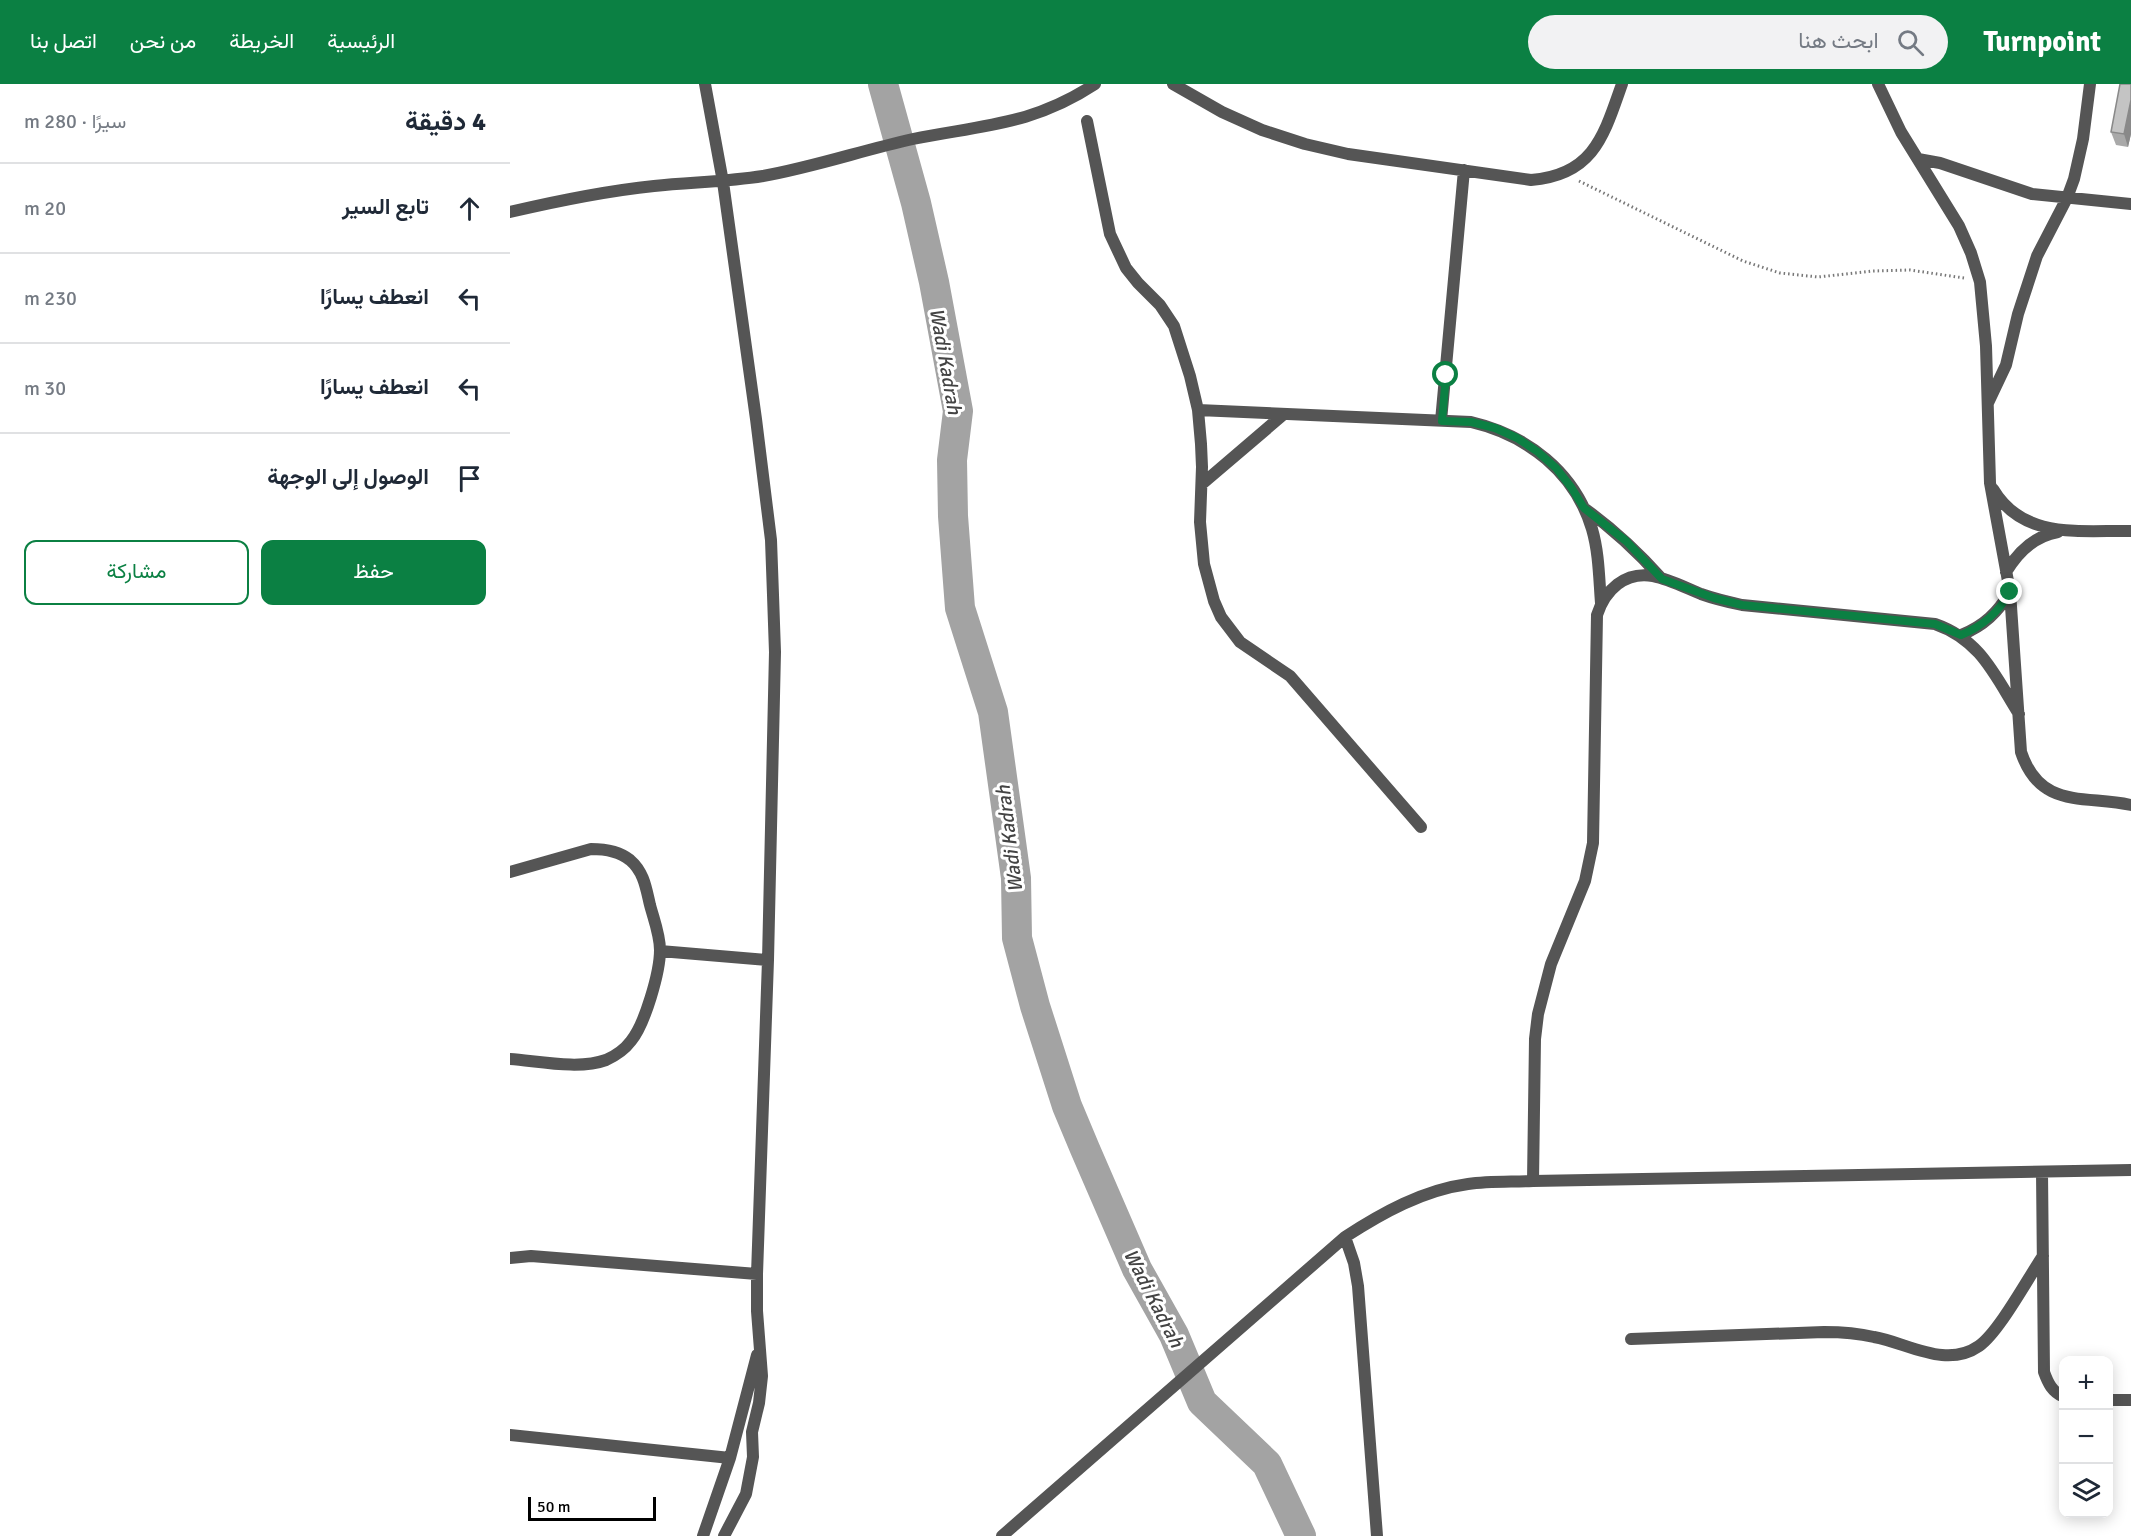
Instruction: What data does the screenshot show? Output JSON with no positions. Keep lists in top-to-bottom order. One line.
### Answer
{"water":["Wadi Kadrah"],"scale_bar":"50 m","page":{"header":"Turnpoint","search":"ابحث هنا","nav":["الرئيسية","الخريطة","من نحن","اتصل بنا"],"heading":["4 دقيقة","سيرًا · 280 m"],"list":[["تابع السير","20 m"],["انعطف يسارًا","230 m"],["انعطف يسارًا","30 m"],"الوصول إلى الوجهة"],"buttons":["حفظ","مشاركة"],"map_buttons":["+","−"],"scale":"50 m"}}
